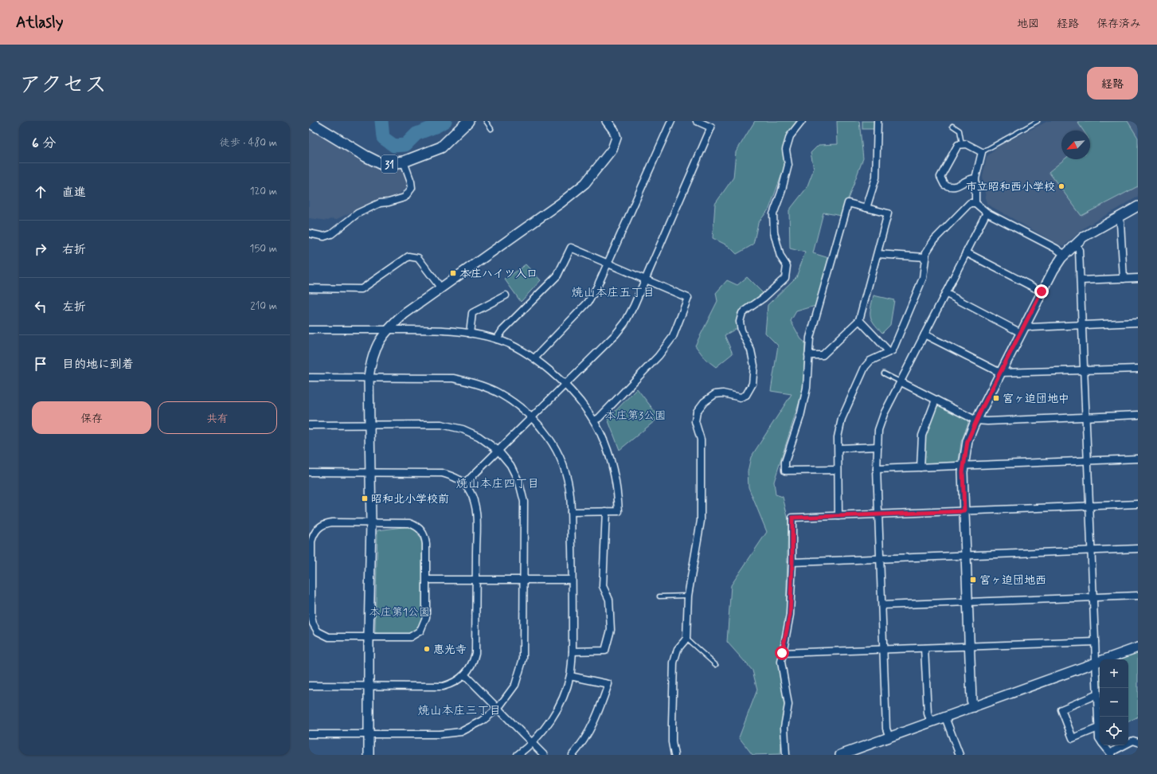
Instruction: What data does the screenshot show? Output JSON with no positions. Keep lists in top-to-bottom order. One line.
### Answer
{"streets":{"main road":["31"]},"districts":["焼山本庄五丁目","焼山本庄四丁目","焼山本庄三丁目"],"parks":["本庄第3公園","本庄第1公園"],"places":{"other":["市立昭和西小学校","恵光寺"],"transit":["本庄ハイツ入口","宮ヶ迫団地中","昭和北小学校前","宮ヶ迫団地西"]},"north":"bottom left","page":{"header":"Atlasly","nav":["地図","経路","保存済み"],"title":"アクセス","buttons":["経路",["保存","共有"]],"heading":["6 分","徒歩 · 480 m"],"list":[["直進","120 m"],["右折","150 m"],["左折","210 m"],"目的地に到着"],"map_buttons":["+","−"]}}
